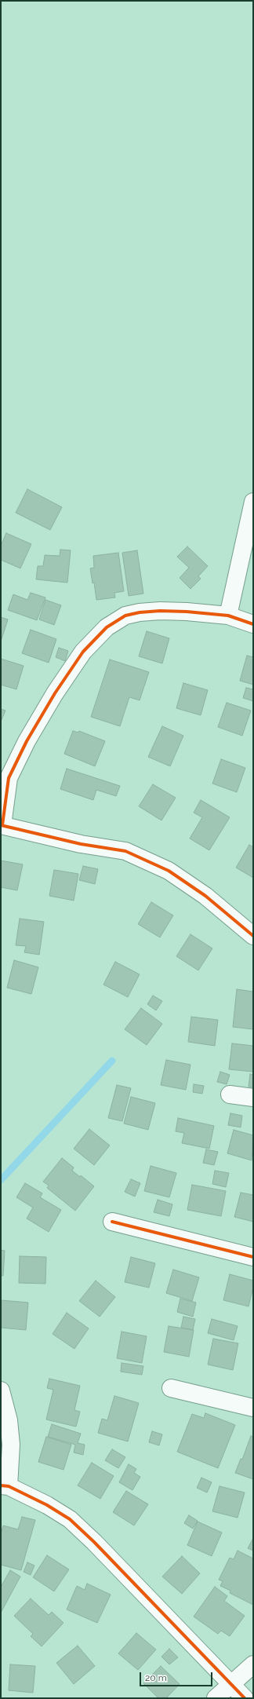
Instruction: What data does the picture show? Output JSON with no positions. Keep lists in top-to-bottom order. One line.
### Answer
{"scale_bar":"20 m"}
